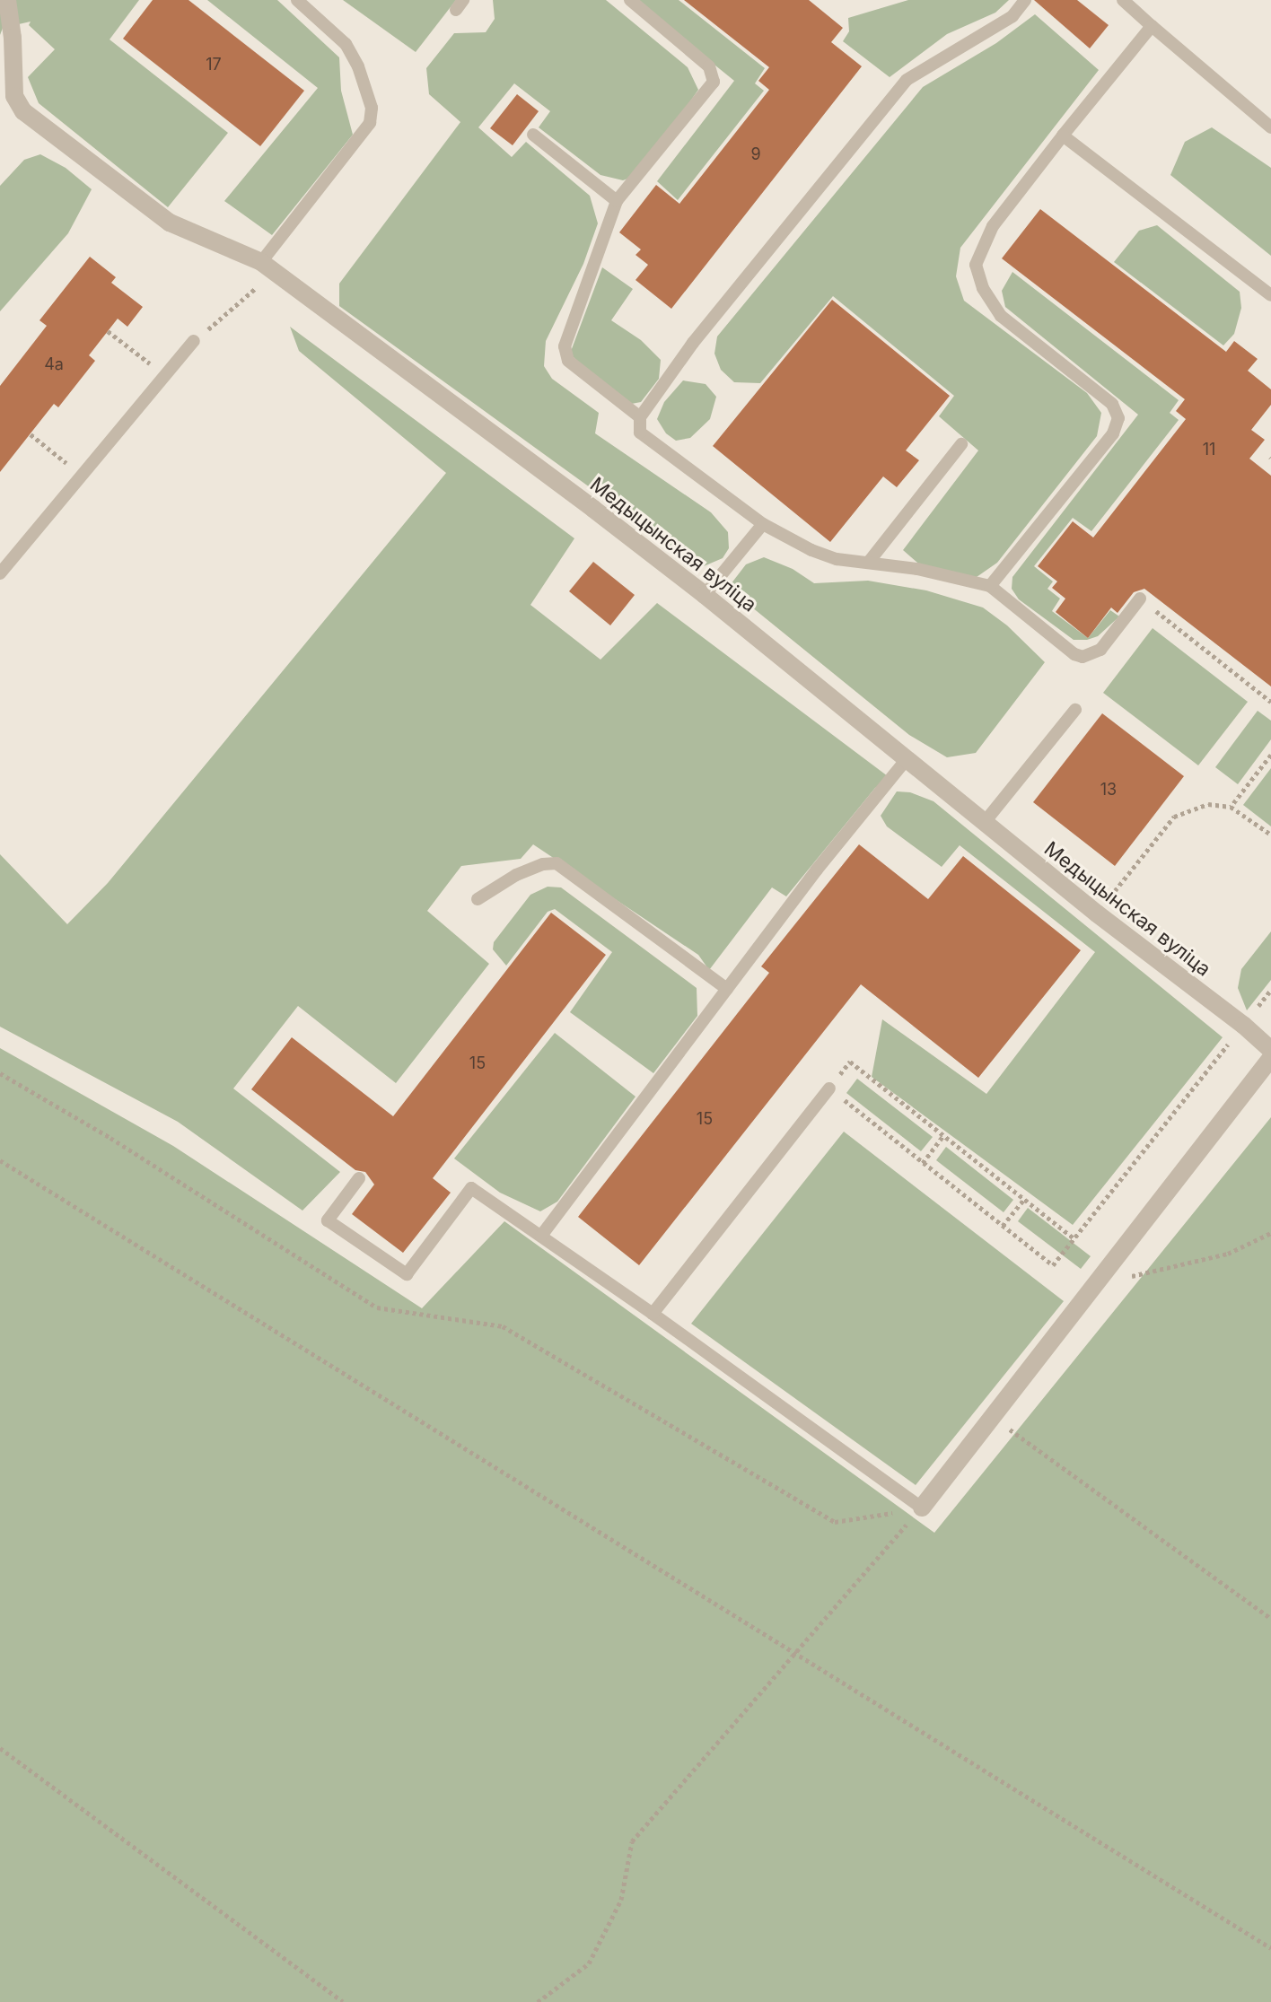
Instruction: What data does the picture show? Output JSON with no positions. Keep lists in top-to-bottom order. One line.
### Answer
{"streets":{"street":["Медыцынская вуліца"]},"house_numbers":["17","9","4а","11","13","15","15"]}
